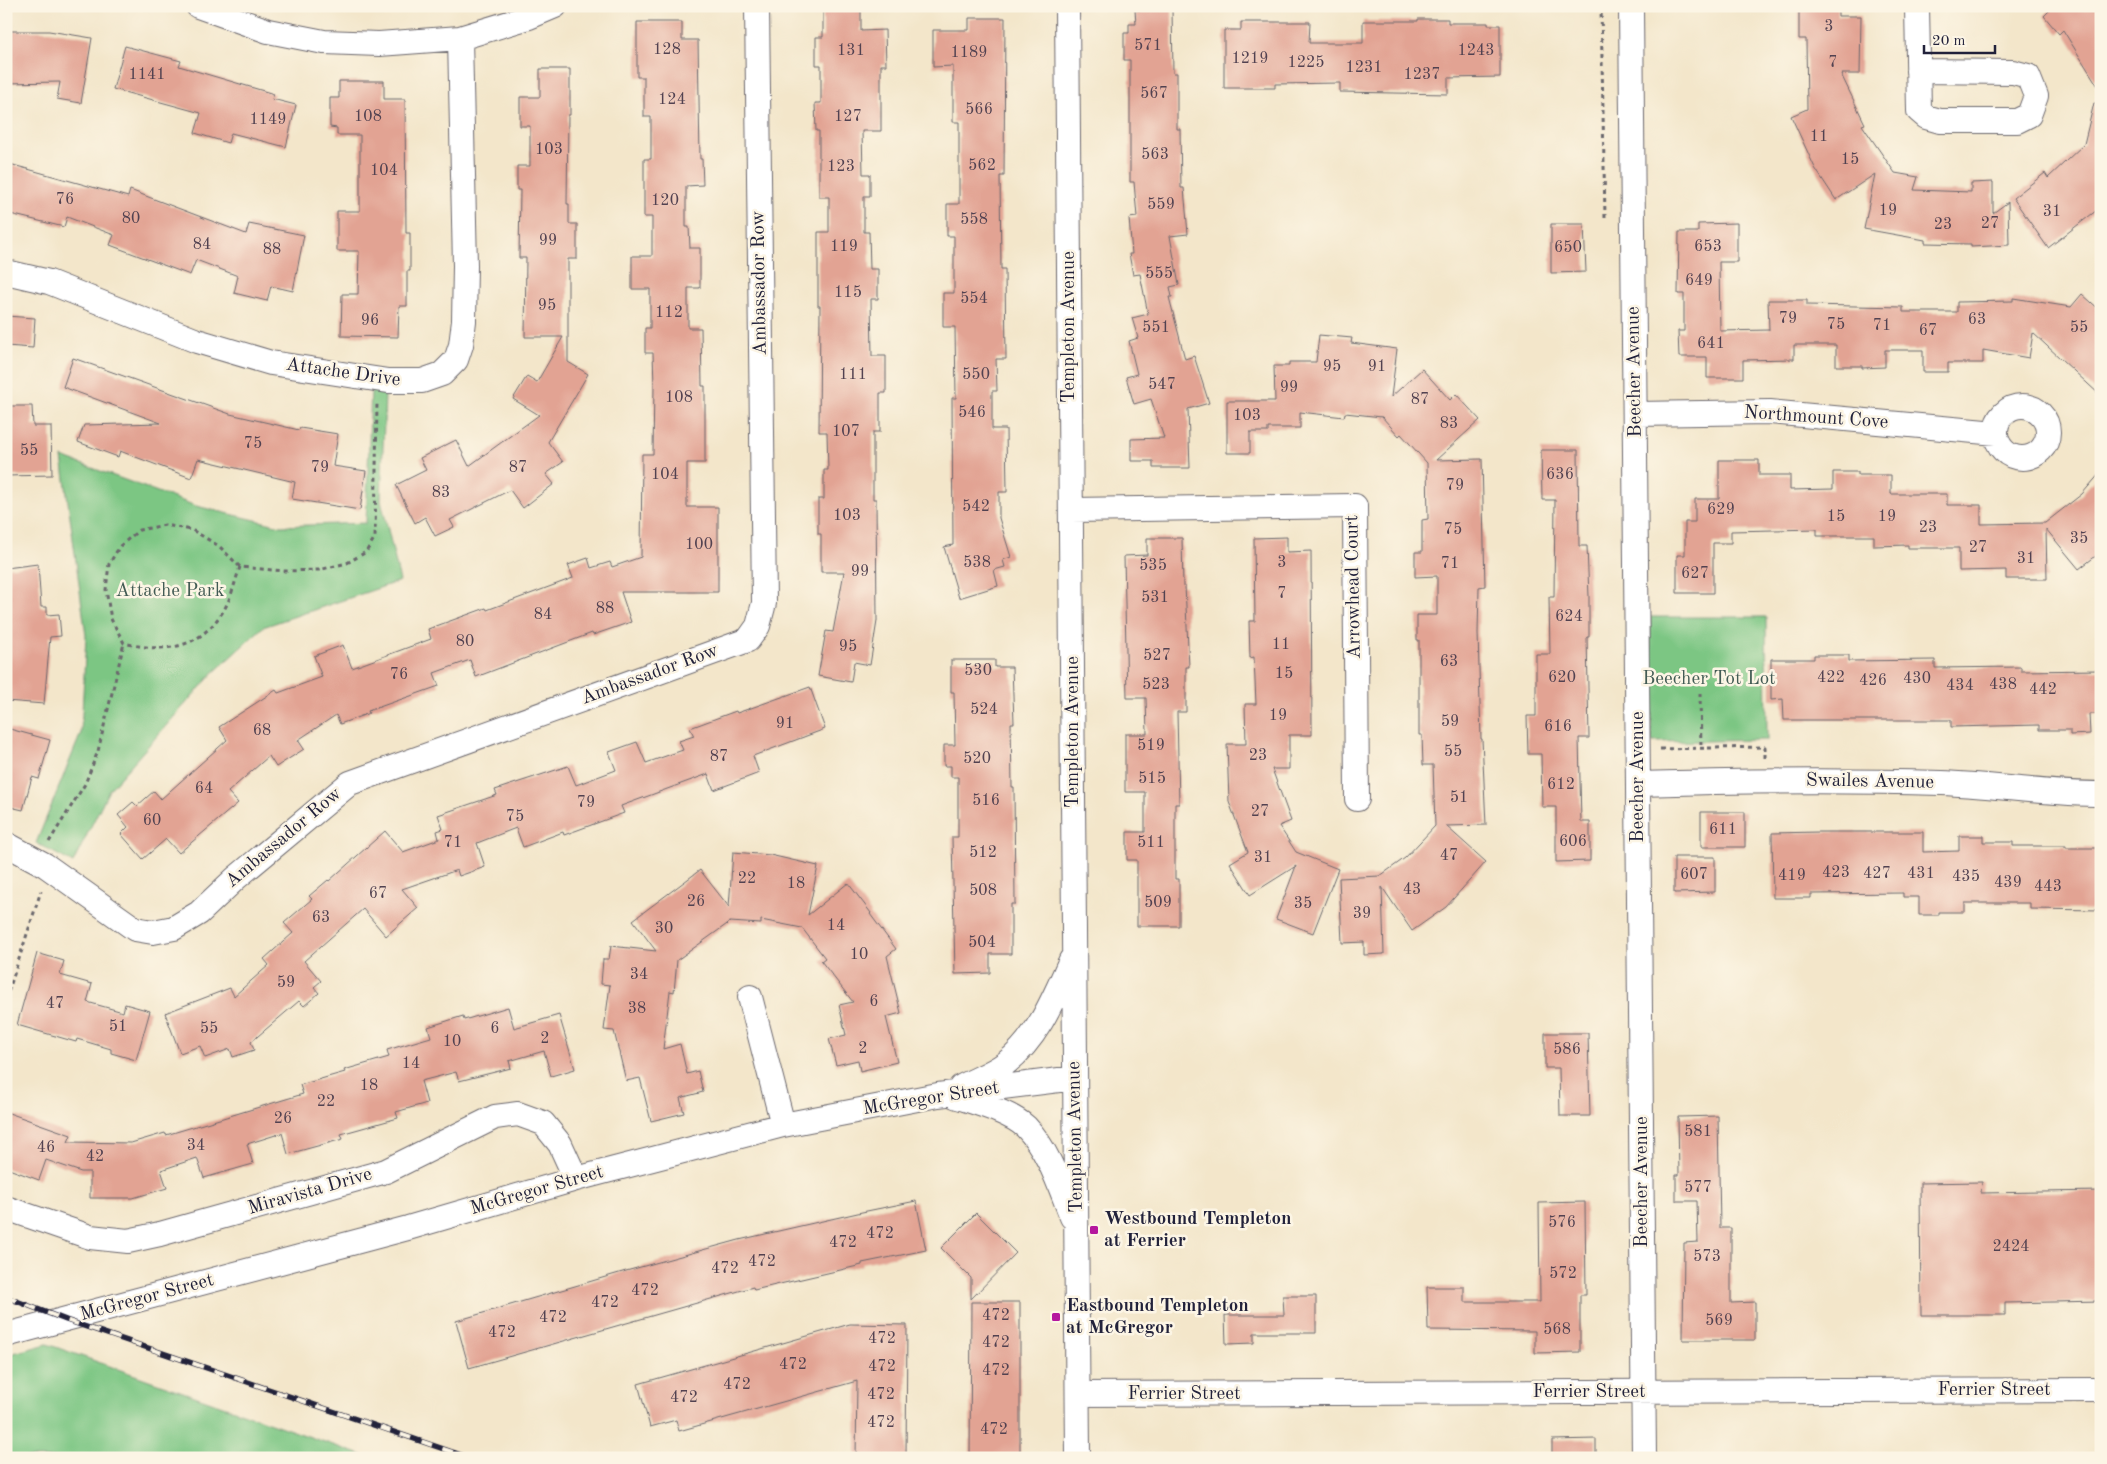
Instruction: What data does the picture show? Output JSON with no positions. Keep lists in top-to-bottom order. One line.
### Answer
{"streets":{"street":["Ambassador Row","Templeton Avenue","Beecher Avenue","Attache Drive","Northmount Cove","Arrowhead Court","Swailes Avenue","McGregor Street","Miravista Drive","Ferrier Street"]},"crossings":[["Templeton Avenue","Arrowhead Court"],["Templeton Avenue","McGregor Street"],["Templeton Avenue","Ferrier Street"],["Beecher Avenue","Northmount Cove"],["Beecher Avenue","Swailes Avenue"],["Beecher Avenue","Ferrier Street"],["McGregor Street","Miravista Drive"]],"parks":["Attache Park","Beecher Tot Lot"],"places":{"transit":["Westbound Templeton at Ferrier","Eastbound Templeton at McGregor"]},"house_numbers":["3","571","128","131","1243","1189","1219","1225","7","1231","1141","1237","567","124","566","108","127","1149","11","103","563","15","562","123","104","76","120","559","19","31","80","558","27","23","99","84","119","653","650","88","555","649","115","554","95","112","79","63","96","75","71","551","55","67","641","95","91","111","550","547","99","108","87","546","103","83","107","75","55","79","87","104","636","79","83","542","629","103","15","19","23","75","35","100","27","31","538","3","71","535","99","627","7","531","88","84","624","80","11","95","527","63","530","15","76","620","422","430","426","523","438","434","442","524","19","59","91","616","68","519","55","23","87","520","515","612","64","51","516","79","27","75","60","611","606","71","511","512","47","31","423","427","431","607","419","435","22","439","18","443","43","508","67","26","509","35","39","63","14","30","504","10","34","59","6","47","38","51","55","6","2","10","2","586","14","18","22","26","581","34","46","42","577","576","472","472","2424","573","472","472","572","472","472","472","472","569","568","472","472","472","472","472","472","472","472","472","472","472"],"scale_bar":"20 m"}
